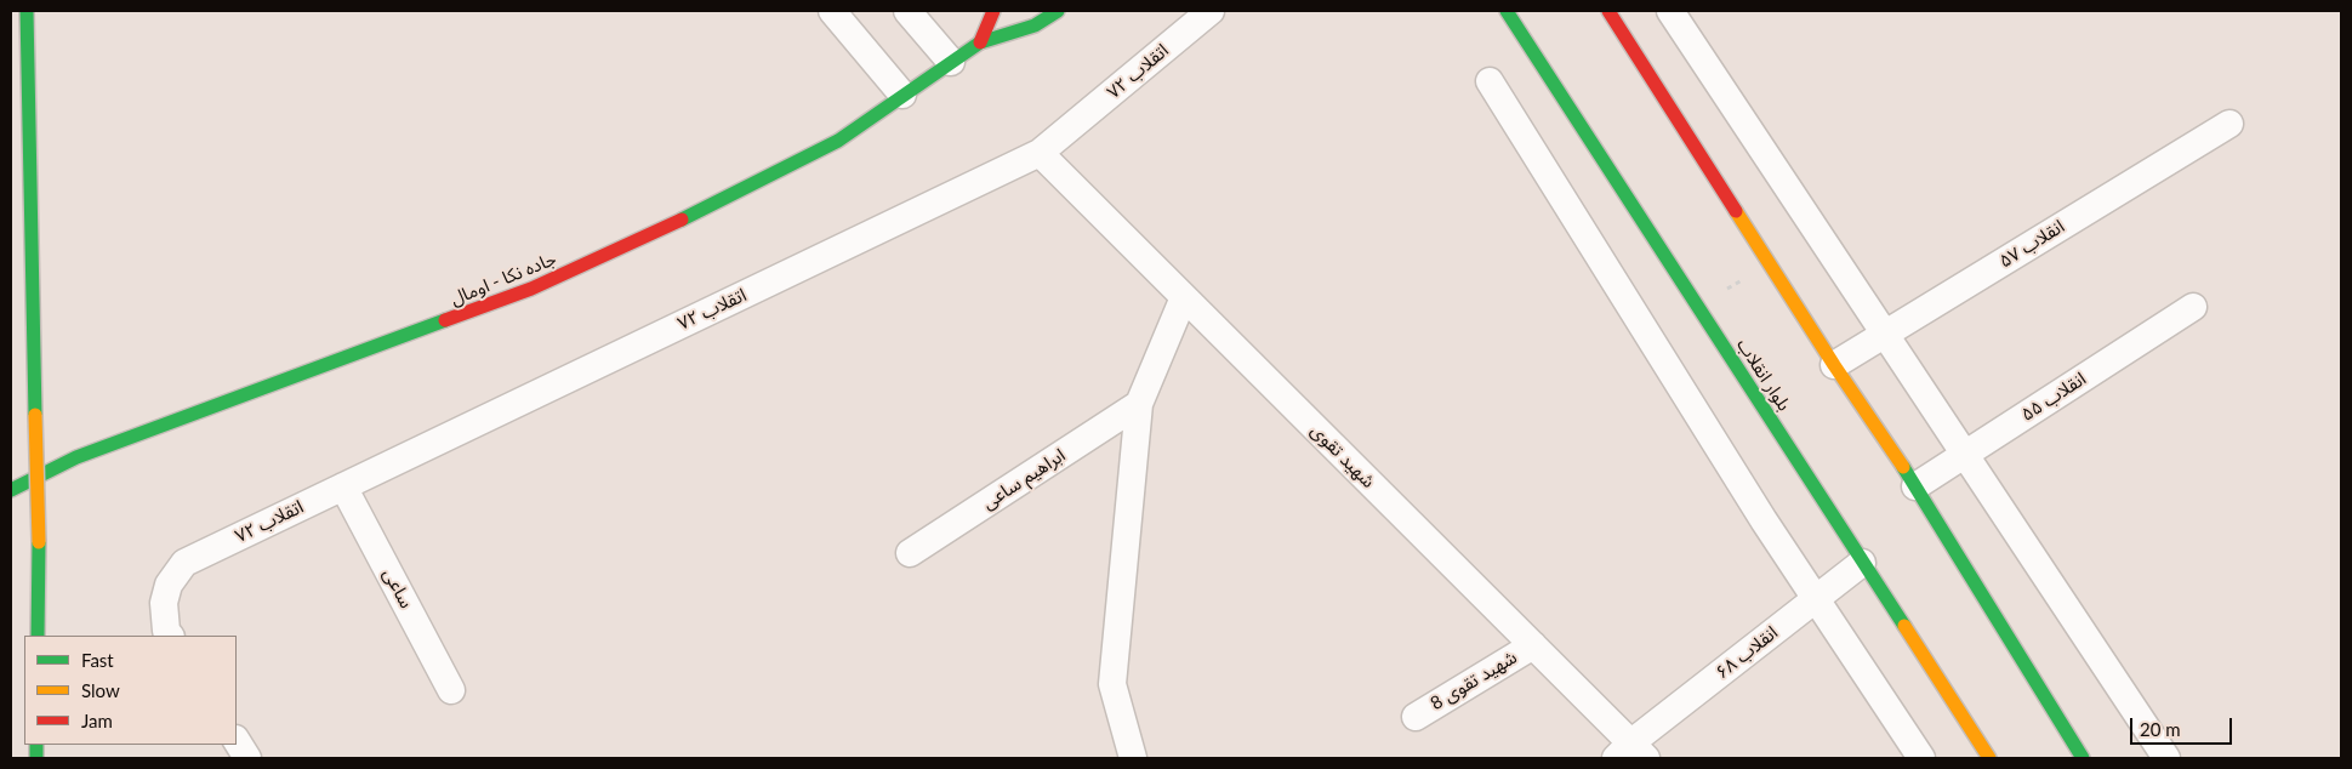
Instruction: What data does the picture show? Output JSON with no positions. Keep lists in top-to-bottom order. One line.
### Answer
{"streets":{"main road":["جاده نکا - اومال","بلوار انقلاب"],"street":["اتقلاب ۷۲","انقلاب ۵۷","انقلاب ۵۵","شهید تقوی","ابراهیم ساعی","ساعی","انقلاب ۶۸","شهید تقوی 8"]},"crossings":[["اتقلاب ۷۲","شهید تقوی"],["اتقلاب ۷۲","ساعی"],["بلوار انقلاب","انقلاب ۶۸"],["شهید تقوی","انقلاب ۶۸"],["شهید تقوی","شهید تقوی 8"]],"legend":["Fast","Slow","Jam"],"scale_bar":"20 m"}
